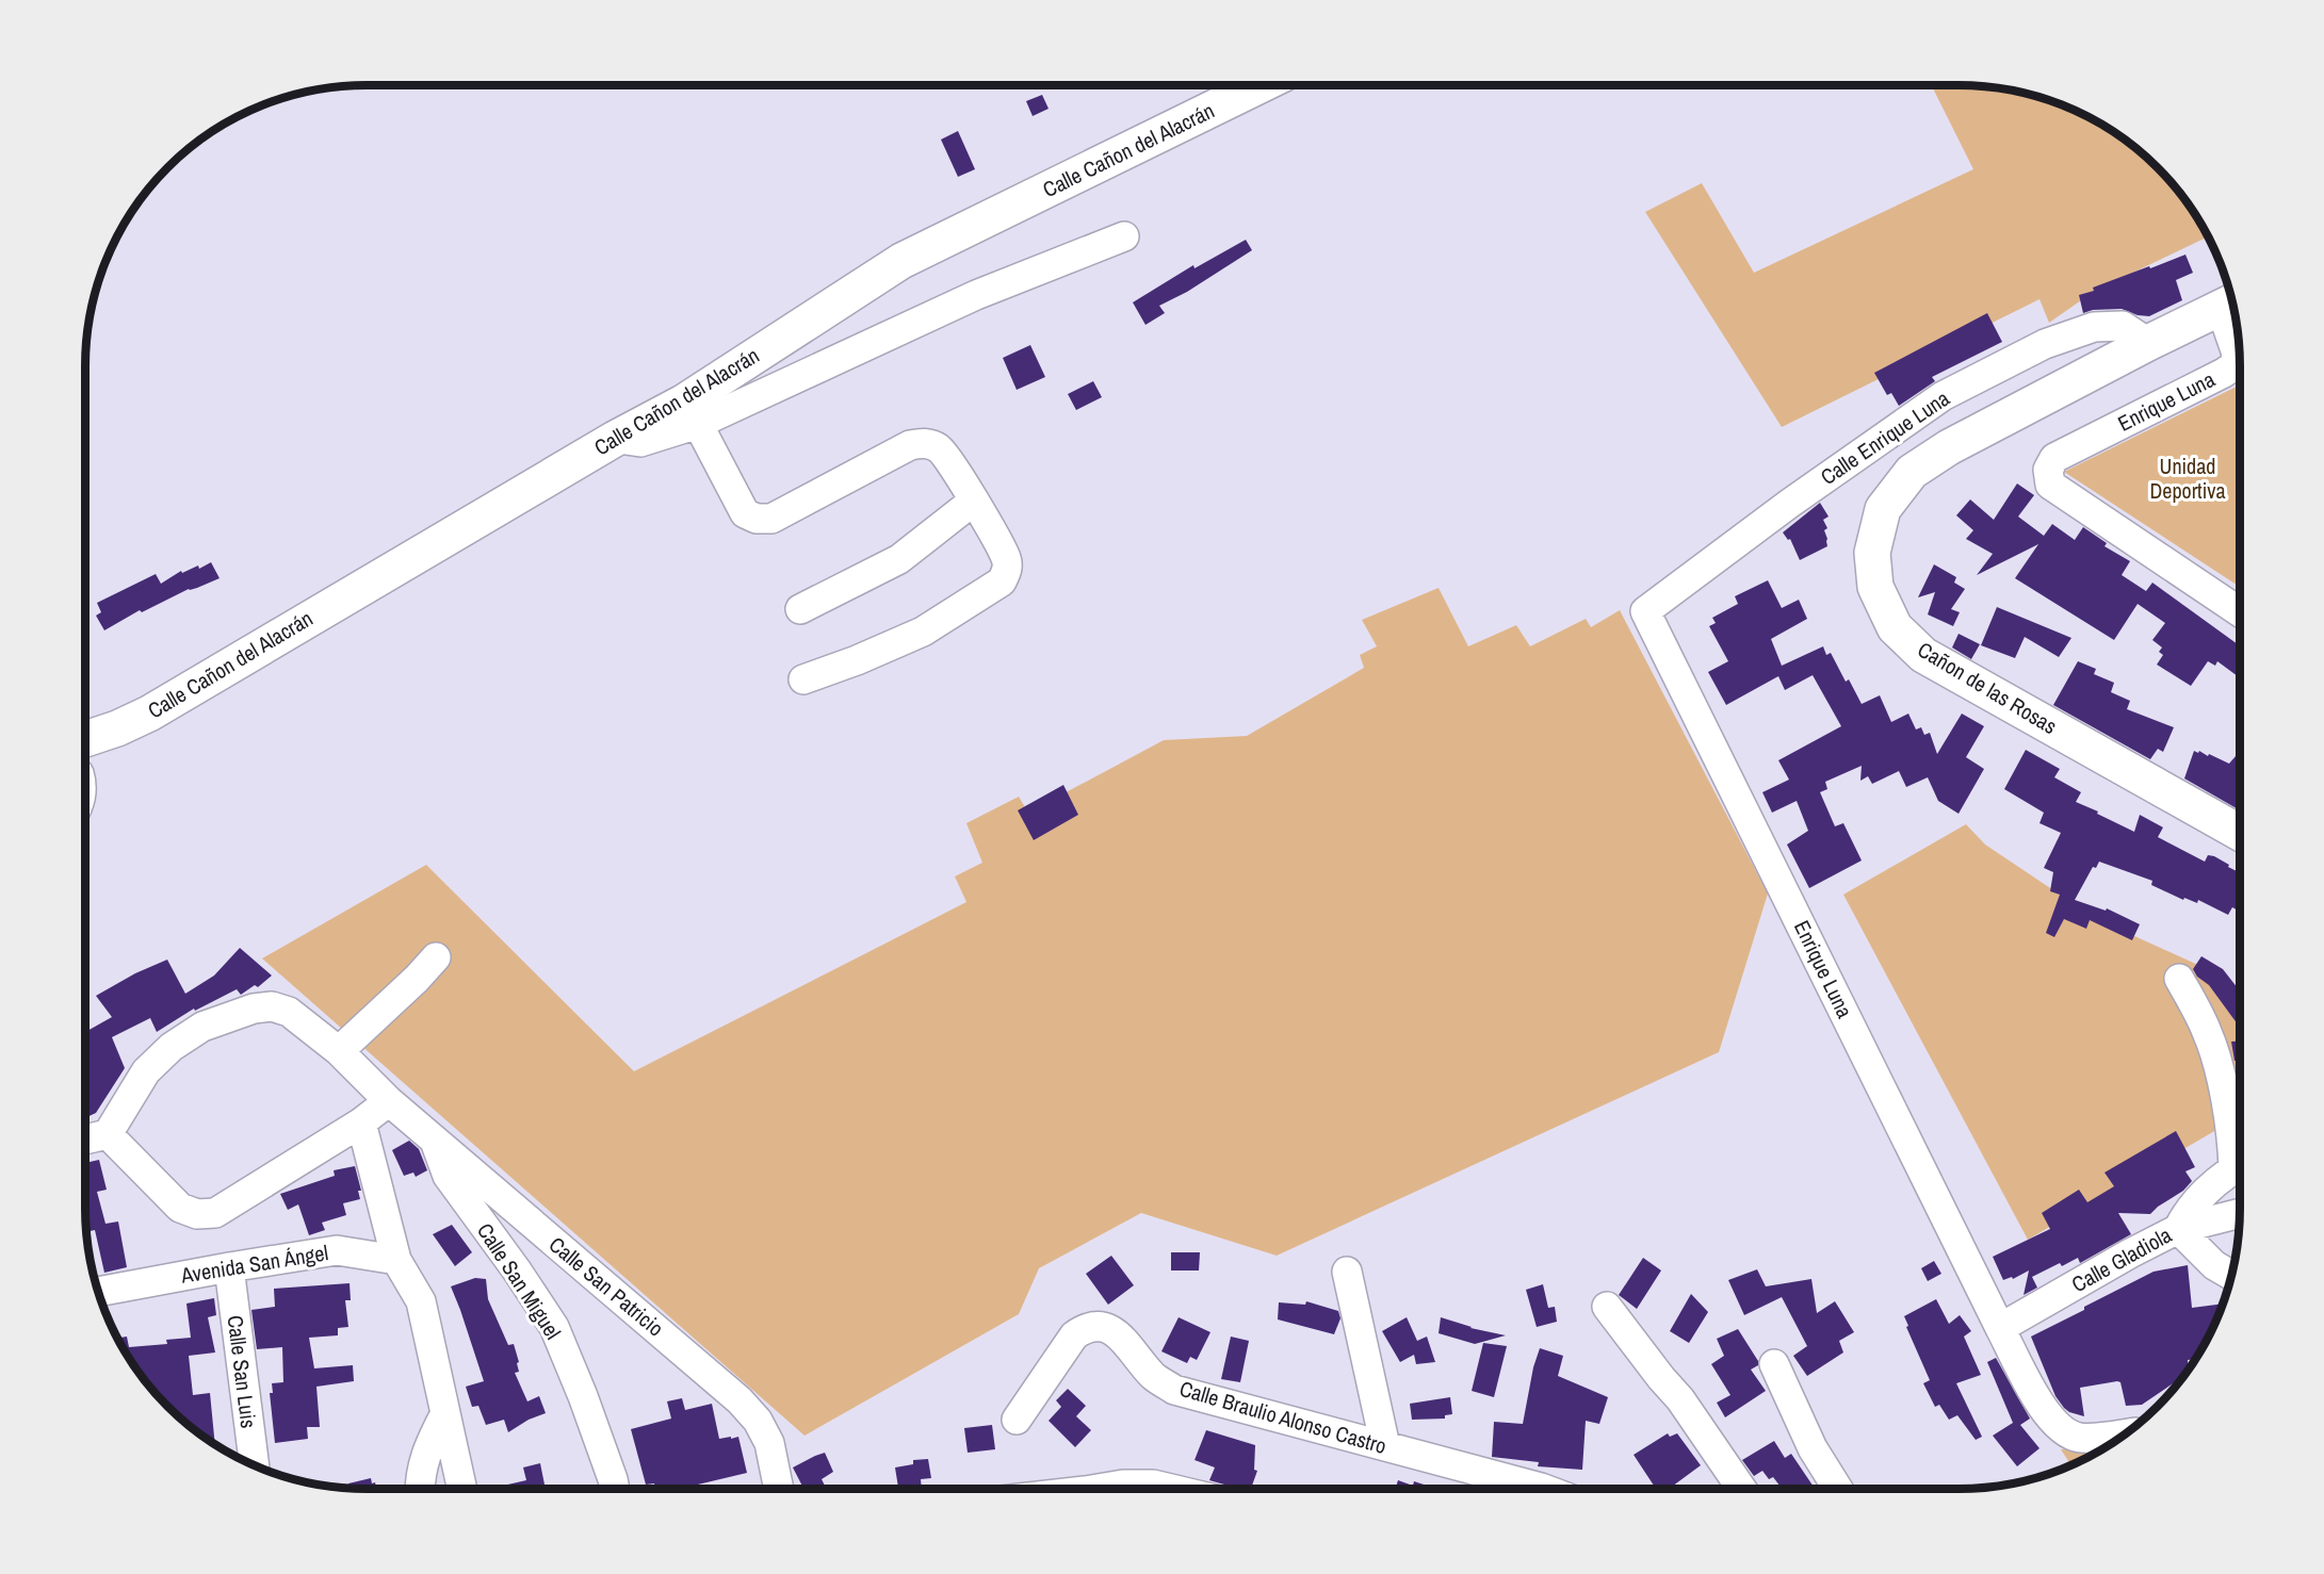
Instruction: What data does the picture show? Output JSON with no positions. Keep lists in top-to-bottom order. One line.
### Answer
{"streets":{"main road":["Calle Cañon del Alacrán","Cañon de las Rosas"],"street":["Enrique Luna","Calle Enrique Luna","Calle Gladiola","Avenida San Ángel","Calle San Miguel","Calle San Patricio","Calle San Luis","Calle Braulio Alonso Castro"]},"crossings":[["Enrique Luna","Calle Enrique Luna"],["Enrique Luna","Cañon de las Rosas"],["Enrique Luna","Calle Gladiola"],["Calle Enrique Luna","Cañon de las Rosas"],["Avenida San Ángel","Calle San Luis"],["Calle San Miguel","Calle San Patricio"]],"parks":["Unidad Deportiva"]}
